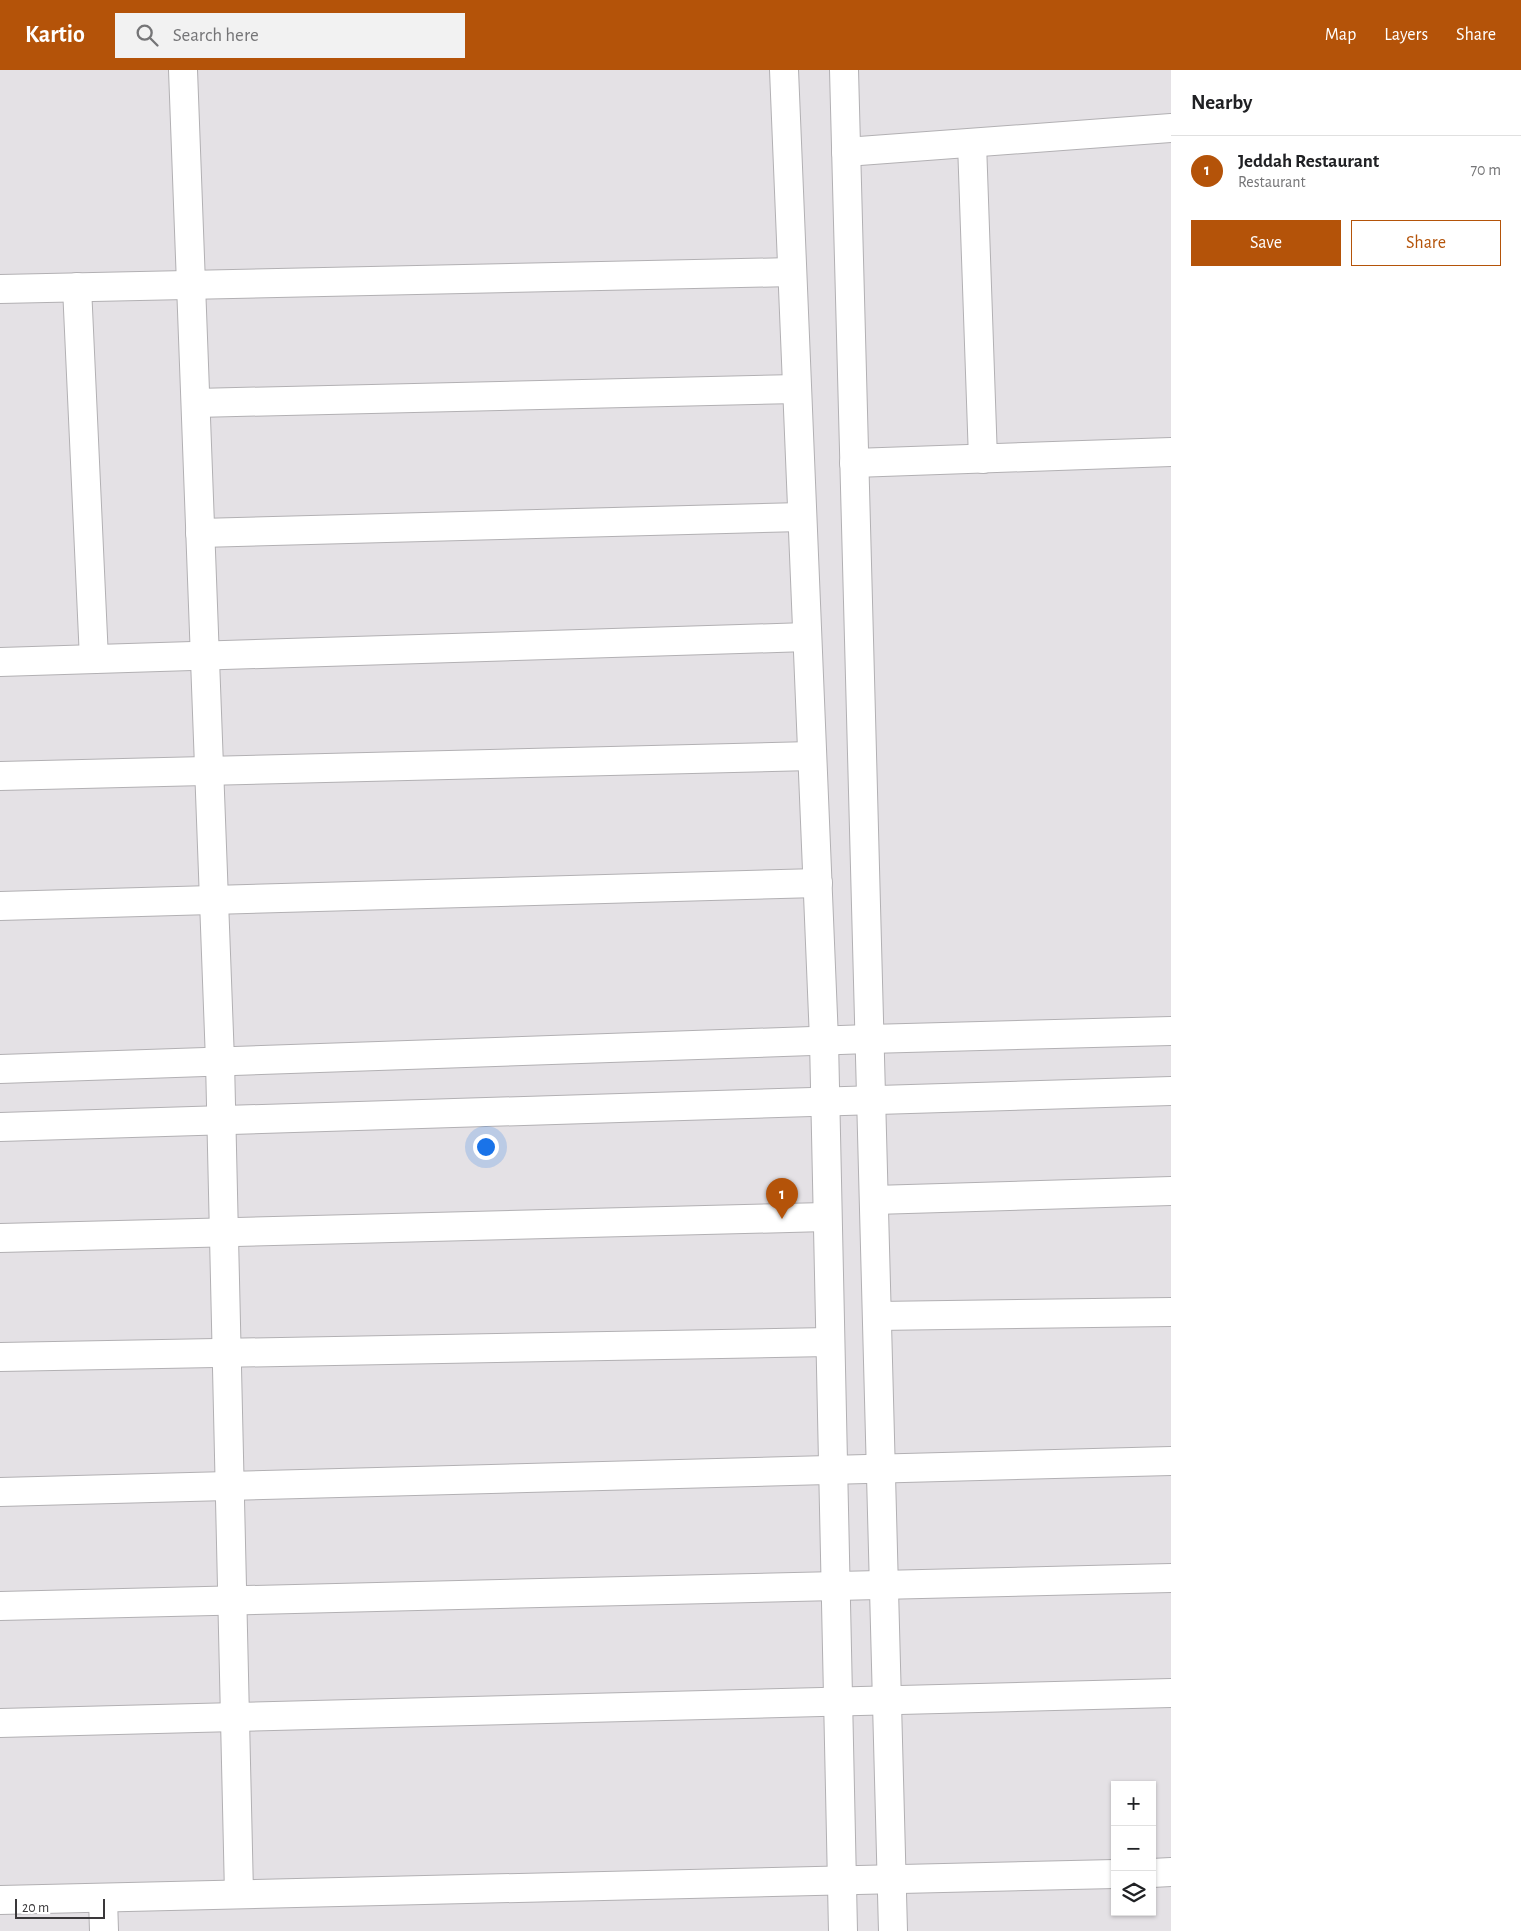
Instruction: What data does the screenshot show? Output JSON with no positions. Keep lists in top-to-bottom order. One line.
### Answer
{"scale_bar":"20 m","page":{"header":"Kartio","search":"Search here","nav":["Map","Layers","Share"],"heading":"Nearby","list":[{"mark":"1","name":"Jeddah Restaurant","note":"Restaurant","value":"70 m"}],"buttons":["Save","Share"],"pins":"1","map_buttons":["+","−"],"scale":"20 m"}}
